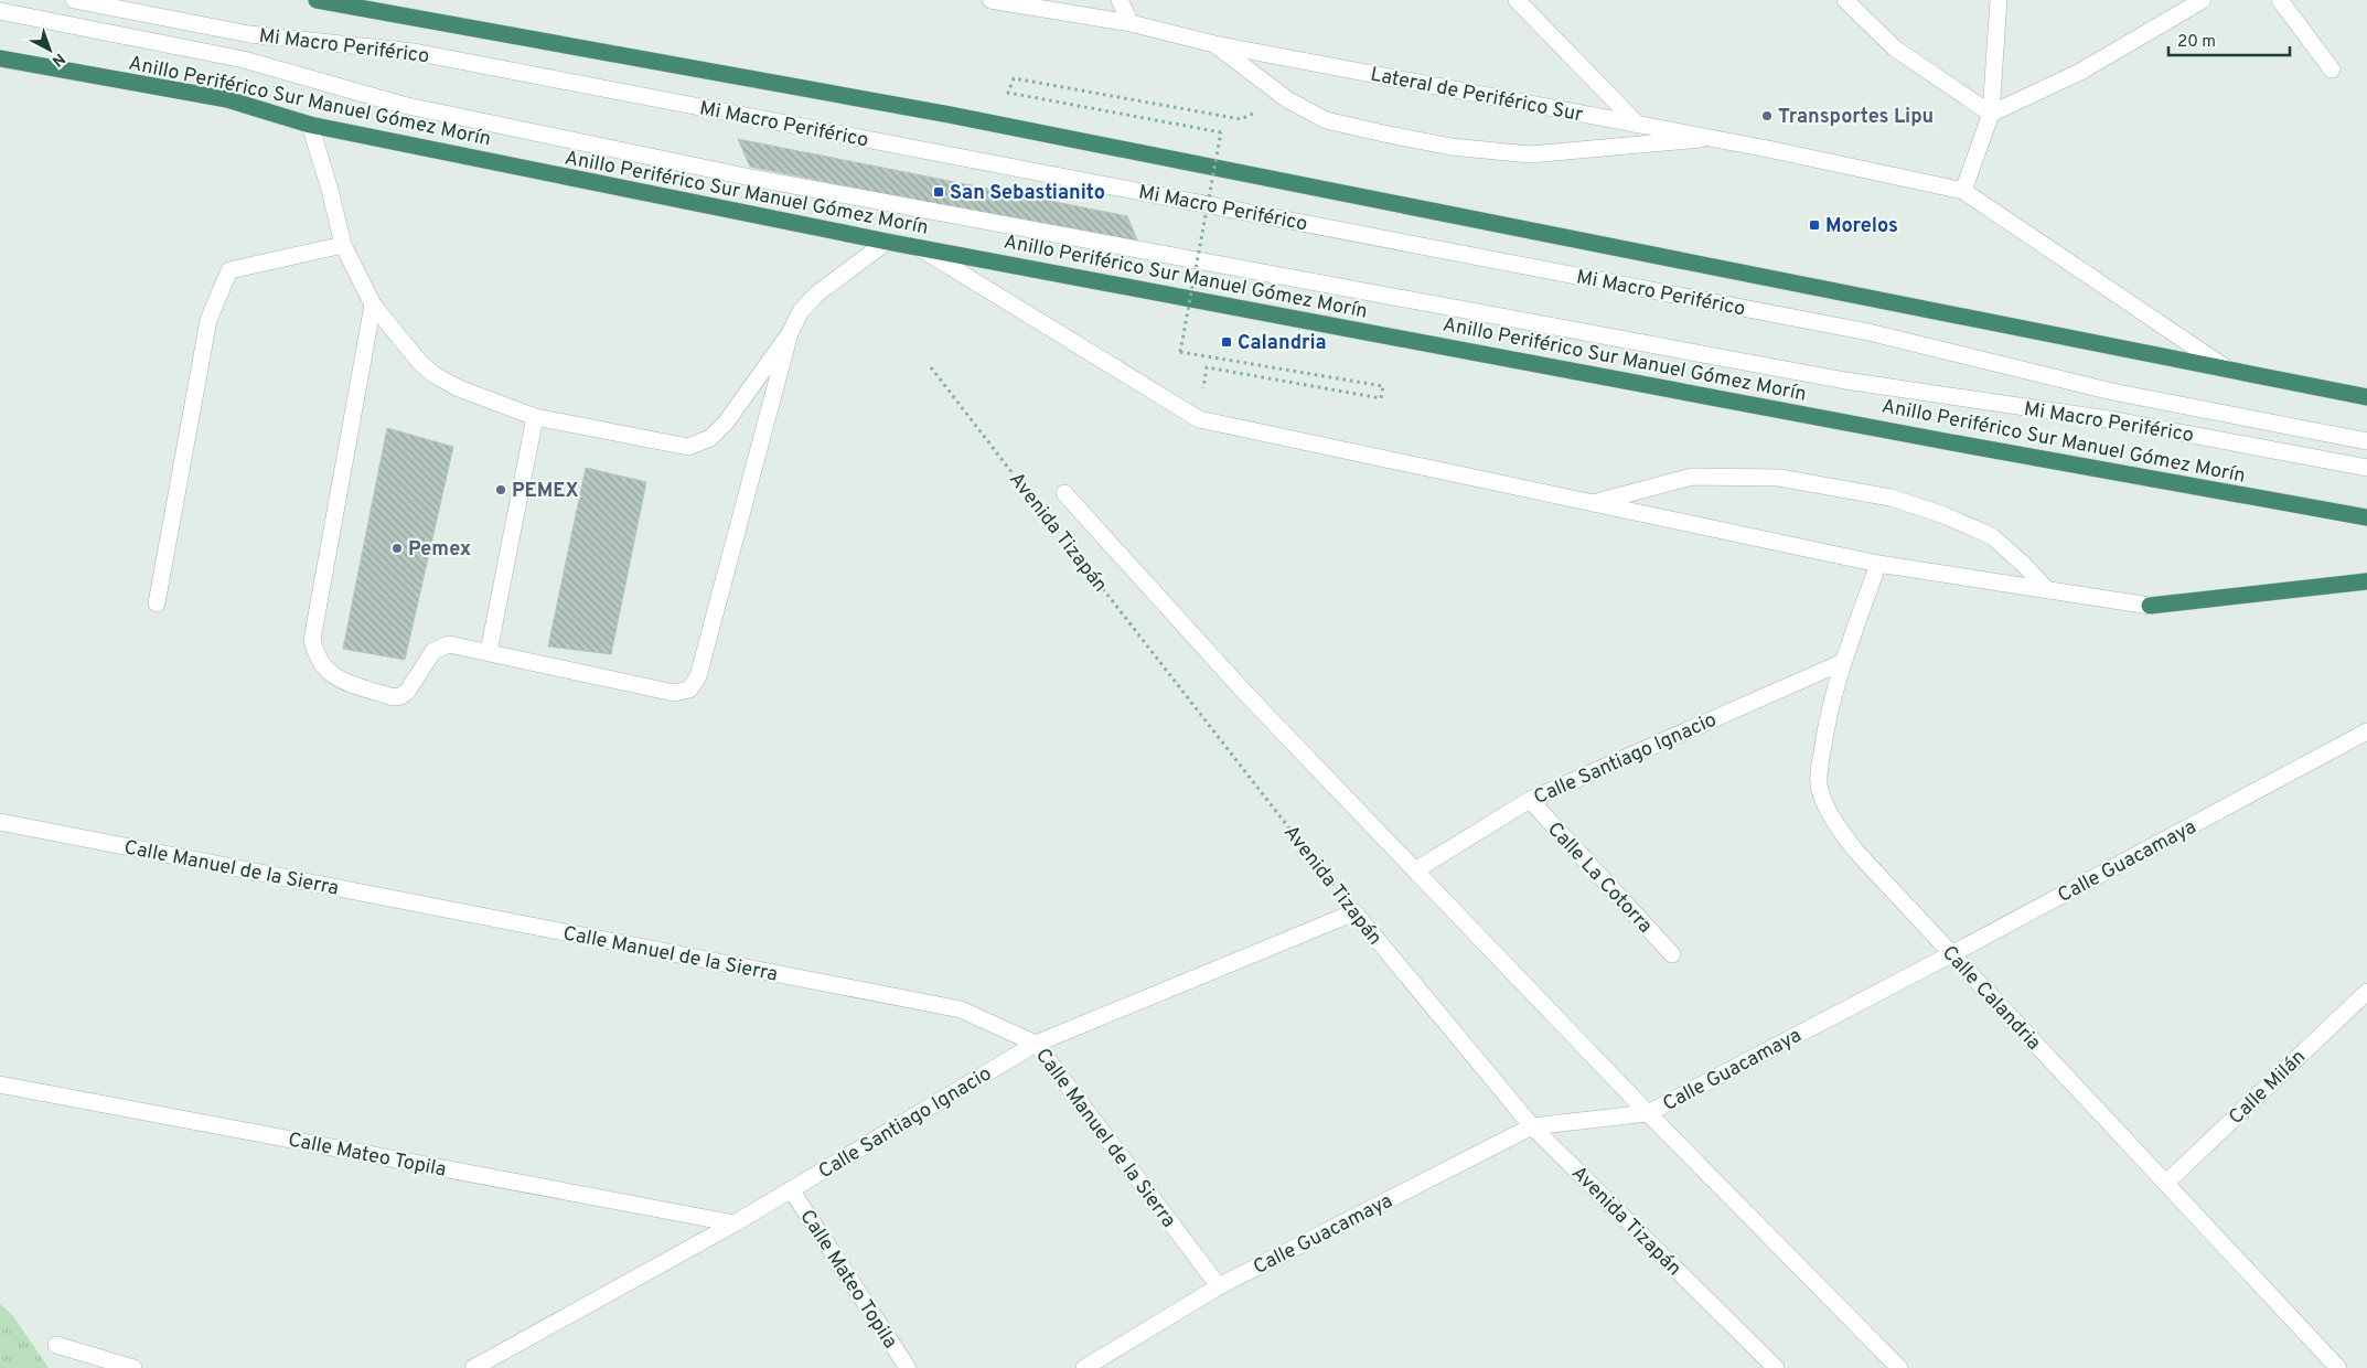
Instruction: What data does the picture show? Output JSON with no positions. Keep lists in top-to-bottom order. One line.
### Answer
{"streets":{"highway":["Anillo Periférico Sur Manuel Gómez Morín"],"street":["Mi Macro Periférico","Lateral de Periférico Sur","Avenida Tizapán","Calle Santiago Ignacio","Calle Guacamaya","Calle Manuel de la Sierra","Calle La Cotorra","Calle Calandria","Calle Milán","Calle Mateo Topila"]},"crossings":[["Avenida Tizapán","Calle Santiago Ignacio"],["Avenida Tizapán","Calle Guacamaya"],["Calle Santiago Ignacio","Calle Manuel de la Sierra"],["Calle Santiago Ignacio","Calle La Cotorra"],["Calle Santiago Ignacio","Calle Calandria"],["Calle Santiago Ignacio","Calle Mateo Topila"],["Calle Guacamaya","Calle Manuel de la Sierra"],["Calle Guacamaya","Calle Calandria"],["Calle Calandria","Calle Milán"]],"places":{"other":["Transportes Lipu","PEMEX","Pemex"],"transit":["San Sebastianito","Morelos","Calandria"]},"scale_bar":"20 m","north":"bottom right"}
